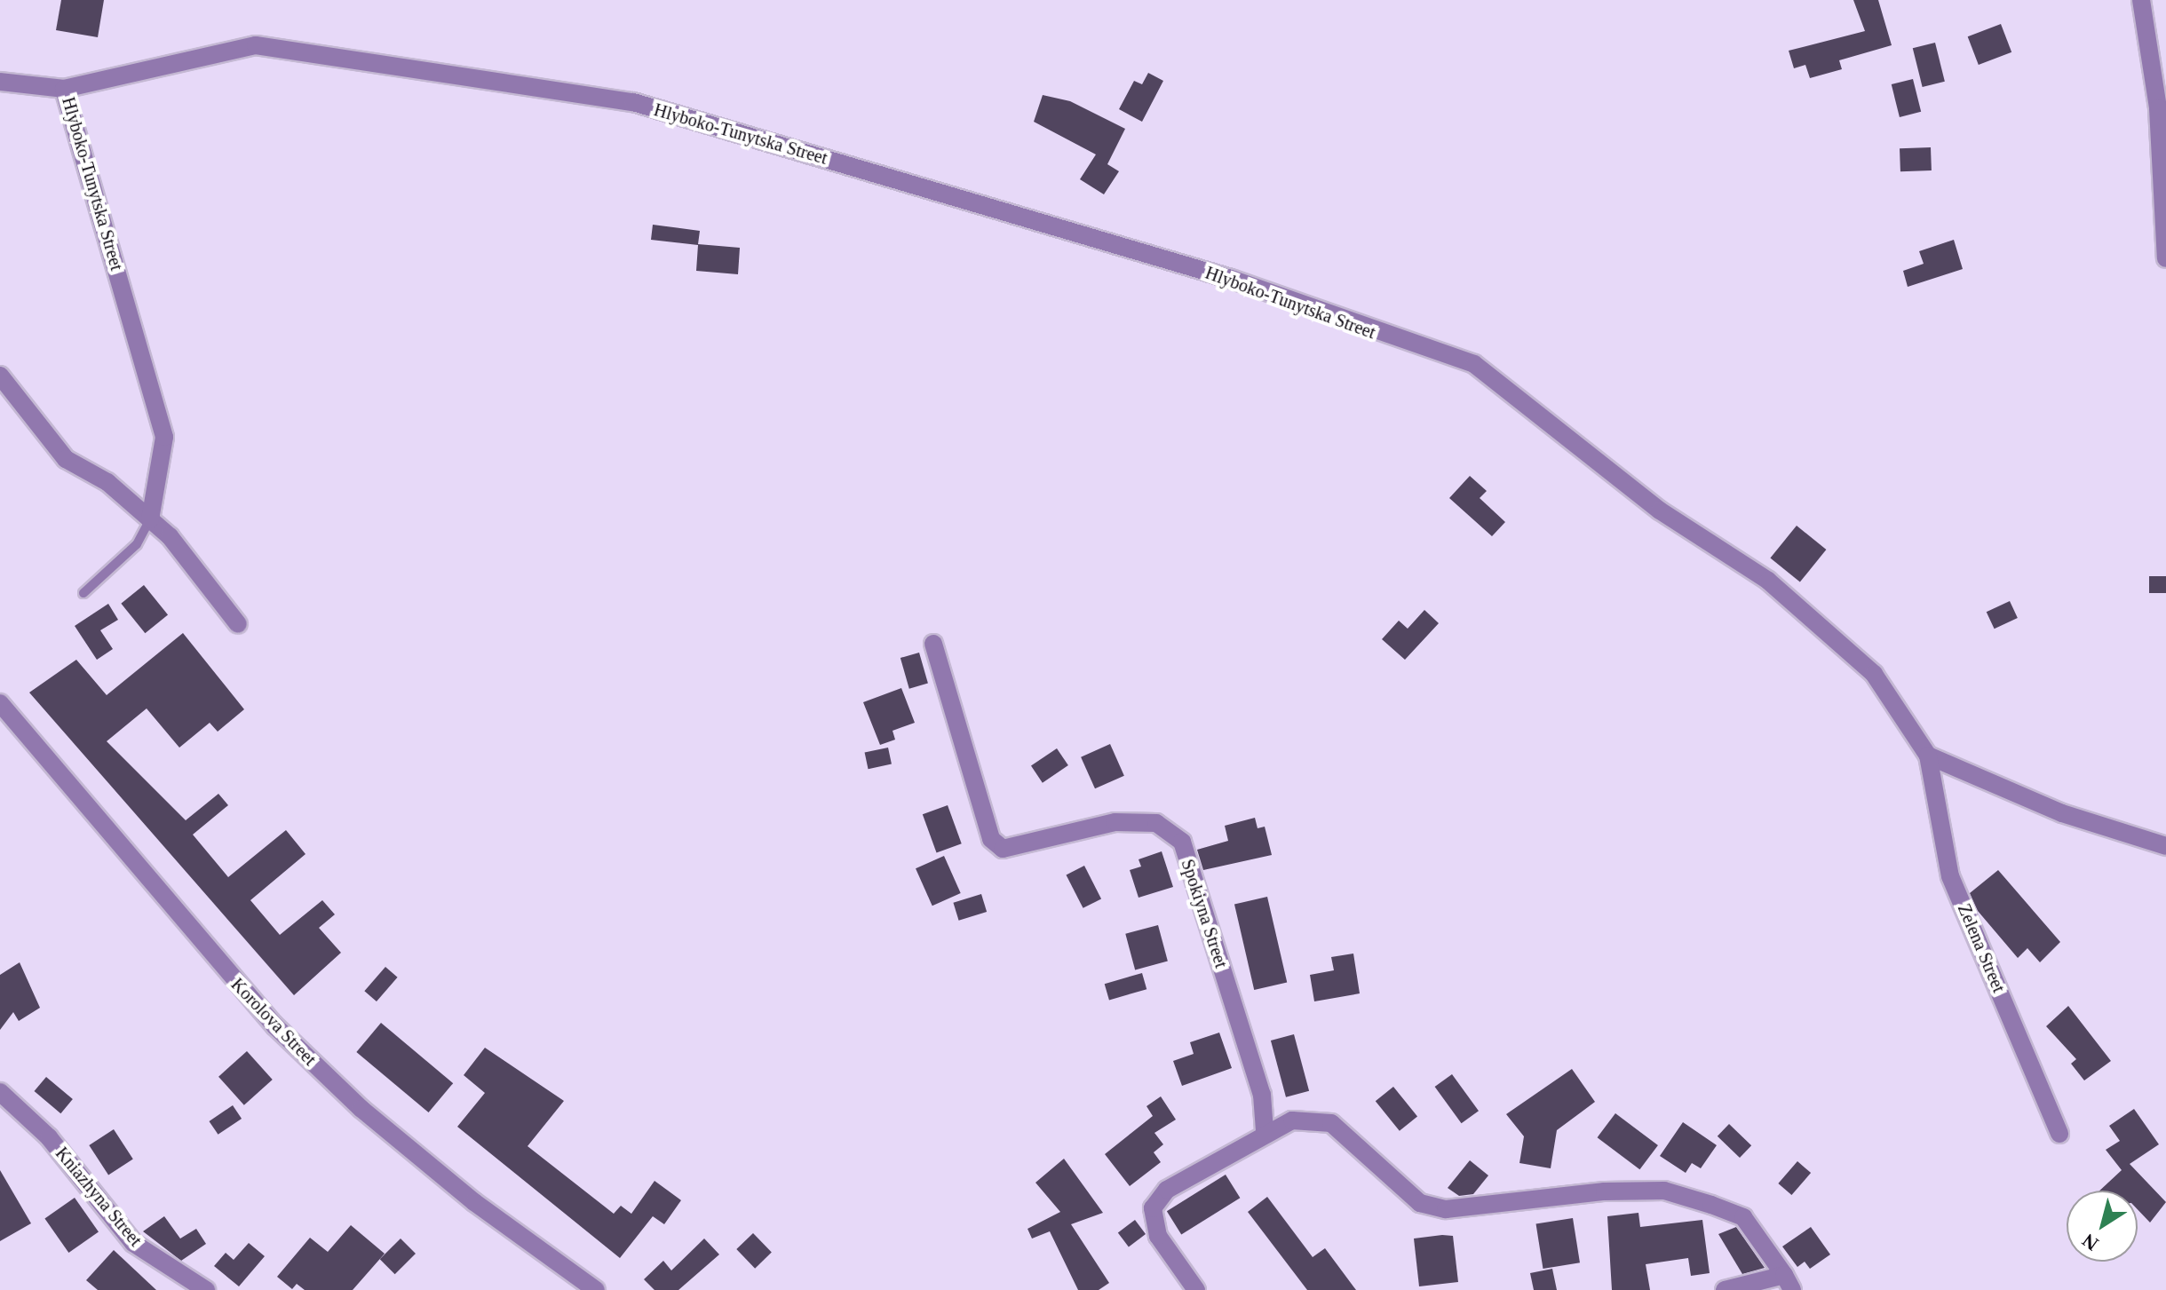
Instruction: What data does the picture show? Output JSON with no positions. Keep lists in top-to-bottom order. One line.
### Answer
{"streets":{"street":["Hlyboko-Tunytska Street","Spokiyna Street","Zelena Street","Korolova Street","Kniazhyna Street"]},"crossings":[["Hlyboko-Tunytska Street","Zelena Street"]],"north":"bottom left"}
